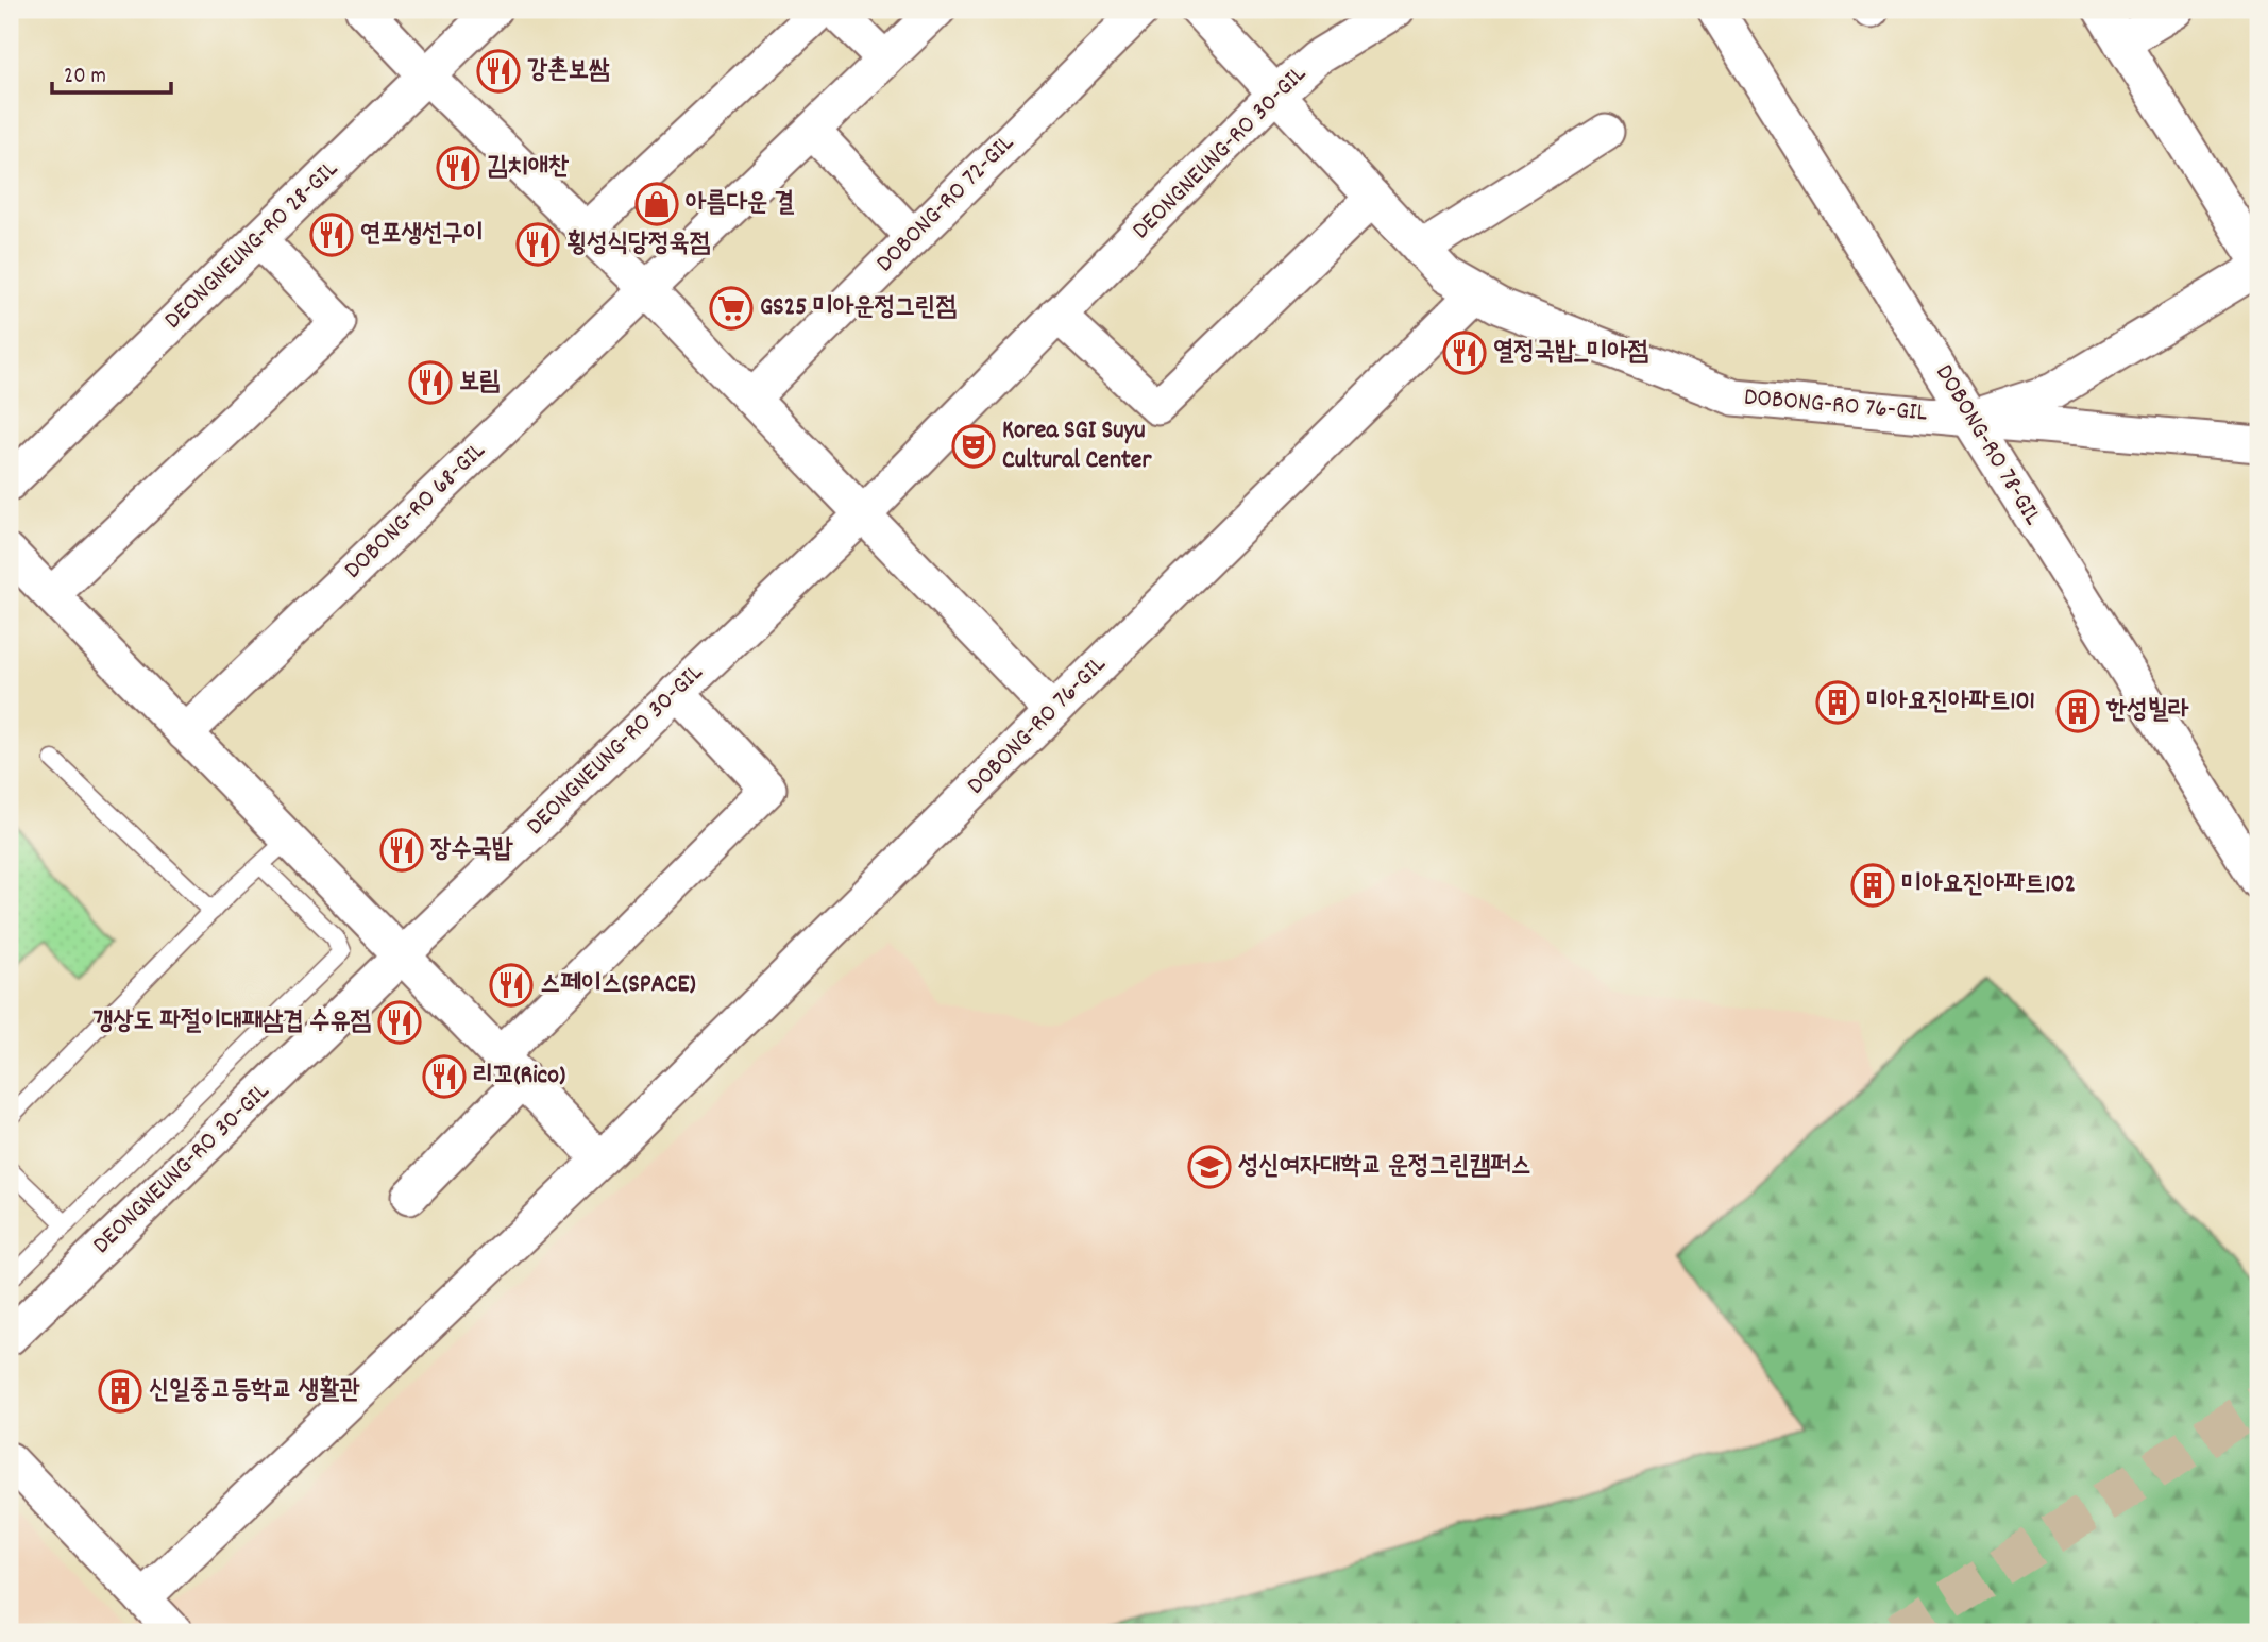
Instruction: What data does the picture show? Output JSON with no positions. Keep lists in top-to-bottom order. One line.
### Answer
{"streets":{"street":["DEONGNEUNG-RO 30-GIL","DOBONG-RO 72-GIL","DEONGNEUNG-RO 28-GIL","DOBONG-RO 76-GIL","DOBONG-RO 78-GIL","DOBONG-RO 68-GIL"]},"crossings":[["DEONGNEUNG-RO 30-GIL","DOBONG-RO 76-GIL"],["DOBONG-RO 76-GIL","DOBONG-RO 78-GIL"]],"places":{"restaurant":["강촌보쌈","김치애찬","연포생선구이","횡성식당정육점","열정국밥_미아점","보림","장수국밥","스페이스(SPACE)","갱상도 파절이대패삼겹 수유점","리꼬(Rico)"],"shop":["아름다운 결"],"supermarket":["GS25 미아운정그린점"],"theatre":["Korea SGI Suyu Cultural Center"],"building":["미아요진아파트101","한성빌라","미아요진아파트102","신일중고등학교 생활관"],"school or university":["성신여자대학교 운정그린캠퍼스"]},"scale_bar":"20 m"}
